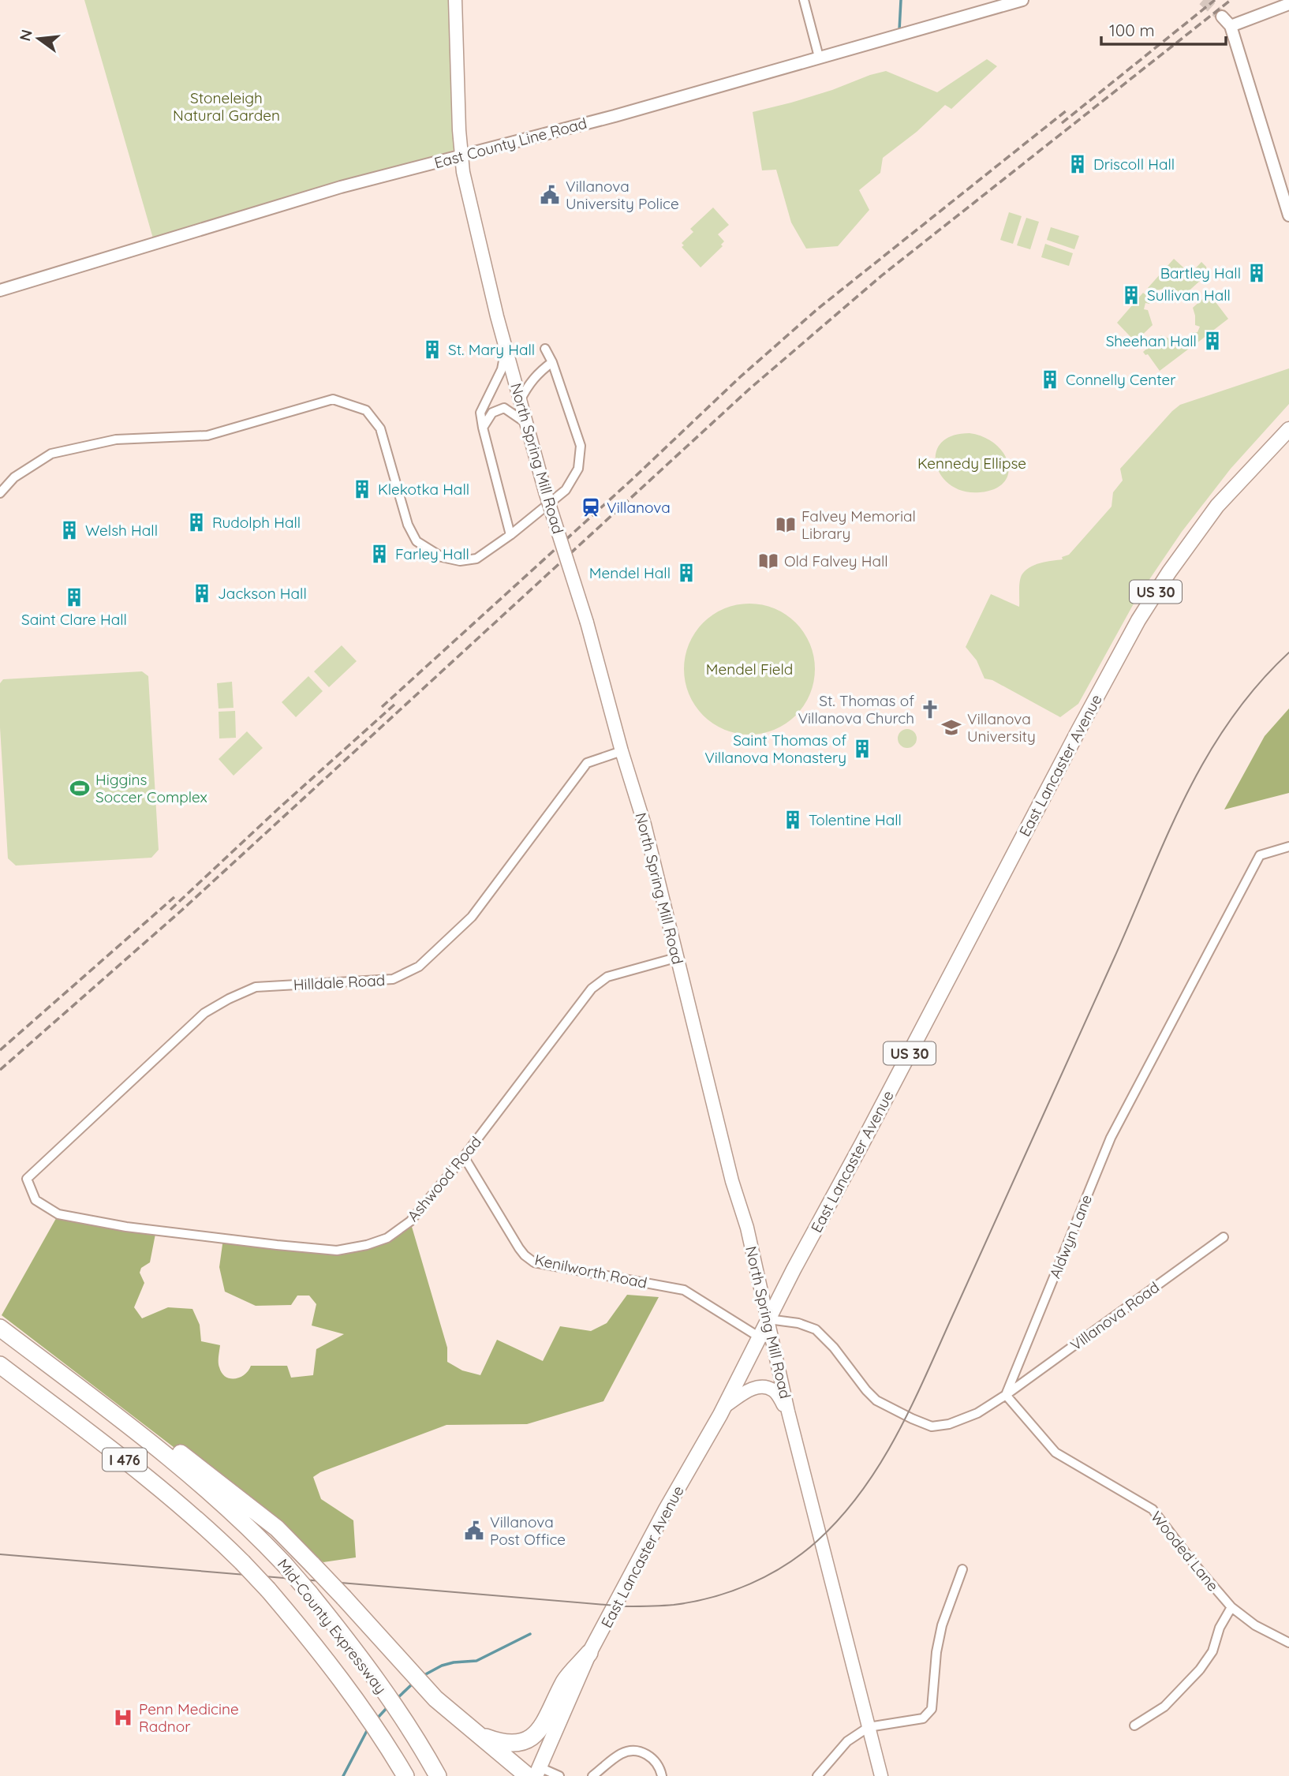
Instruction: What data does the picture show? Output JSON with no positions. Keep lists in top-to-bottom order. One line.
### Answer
{"streets":{"highway":["US 30","East Lancaster Avenue","I 476","Mid-County Expressway"],"main road":["North Spring Mill Road"],"street":["East County Line Road","Hilldale Road","Ashwood Road","Aldwyn Lane","Kenilworth Road","Villanova Road","Wooded Lane"]},"crossings":[["East County Line Road","North Spring Mill Road"],["North Spring Mill Road","East Lancaster Avenue"],["North Spring Mill Road","Hilldale Road"],["North Spring Mill Road","Ashwood Road"],["East Lancaster Avenue","Kenilworth Road"],["Hilldale Road","Ashwood Road"],["Ashwood Road","Kenilworth Road"],["Aldwyn Lane","Villanova Road"],["Aldwyn Lane","Wooded Lane"],["Villanova Road","Wooded Lane"]],"parks":["Stoneleigh Natural Garden","Kennedy Ellipse","Mendel Field"],"places":{"building":["Driscoll Hall","Bartley Hall","Sullivan Hall","Sheehan Hall","St. Mary Hall","Connelly Center","Klekotka Hall","Rudolph Hall","Welsh Hall","Farley Hall","Mendel Hall","Jackson Hall","Saint Clare Hall","Saint Thomas of Villanova Monastery","Tolentine Hall"],"public building":["Villanova University Police","Villanova Post Office"],"station":["Villanova"],"library":["Falvey Memorial Library","Old Falvey Hall"],"church":["St. Thomas of Villanova Church"],"school or university":["Villanova University"],"sports":["Higgins Soccer Complex"],"hospital":["Penn Medicine Radnor"]},"scale_bar":"100 m","north":"left"}
